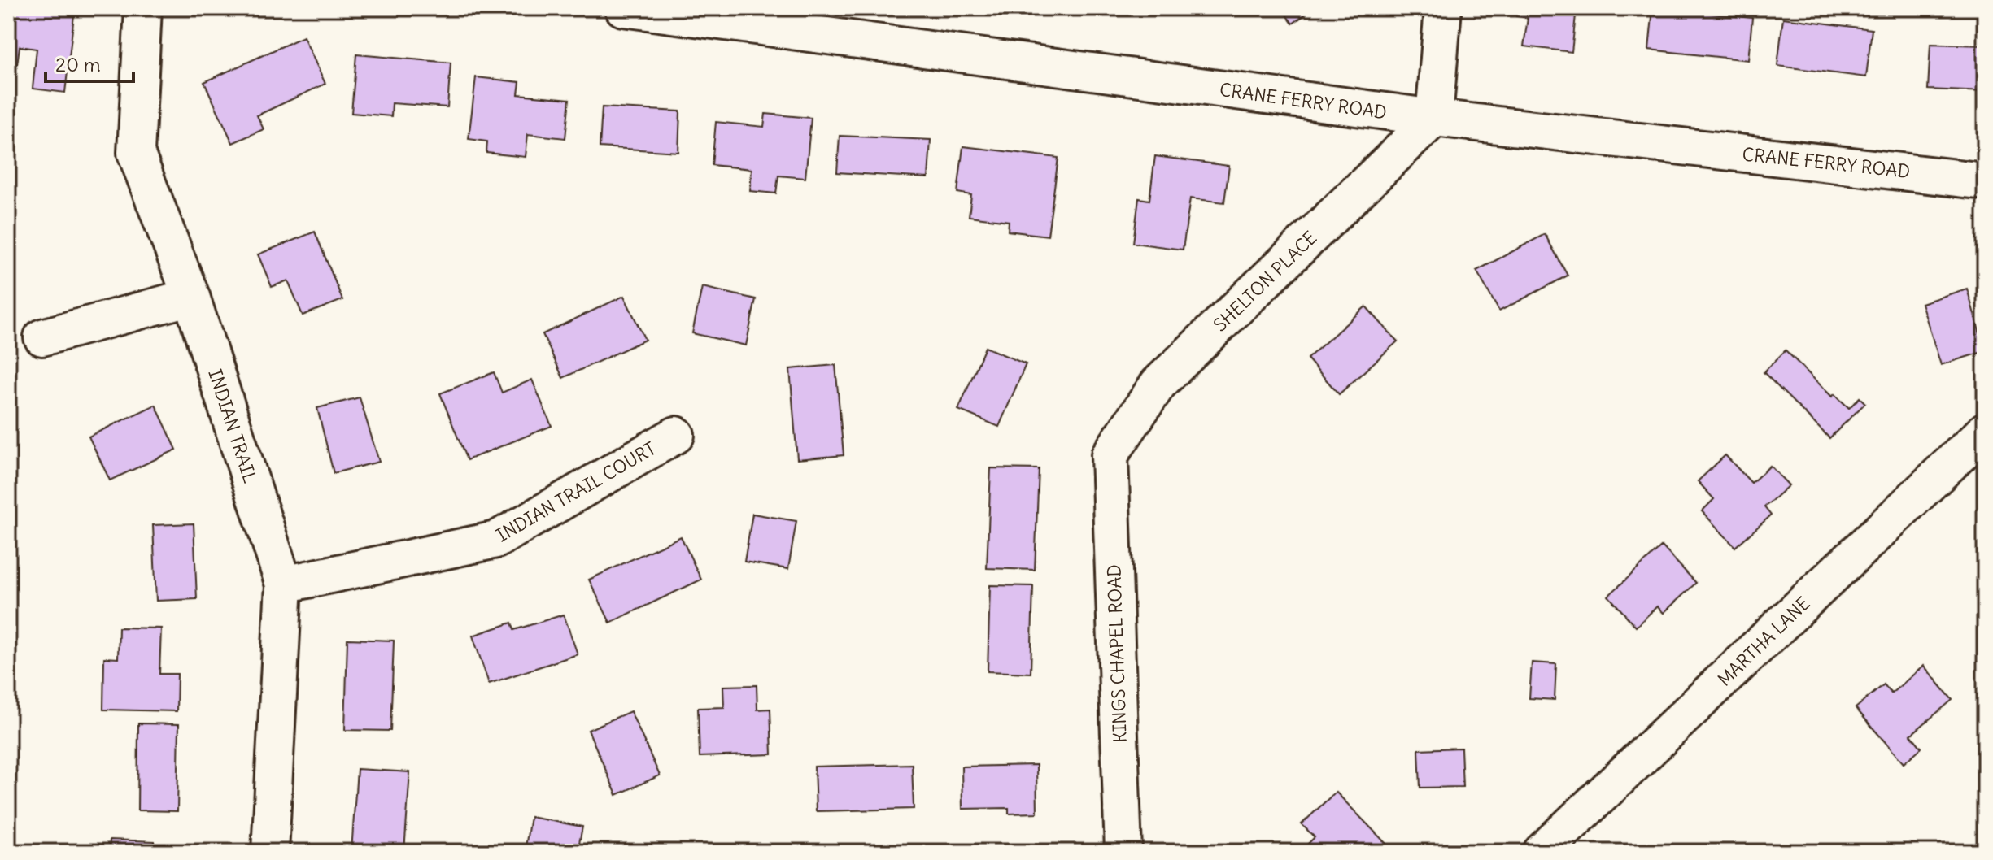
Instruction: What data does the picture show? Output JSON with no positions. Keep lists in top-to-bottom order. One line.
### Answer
{"streets":{"street":["CRANE FERRY ROAD","SHELTON PLACE","INDIAN TRAIL","INDIAN TRAIL COURT","MARTHA LANE","KINGS CHAPEL ROAD"]},"crossings":[["CRANE FERRY ROAD","SHELTON PLACE"],["SHELTON PLACE","KINGS CHAPEL ROAD"],["INDIAN TRAIL","INDIAN TRAIL COURT"]],"scale_bar":"20 m"}
